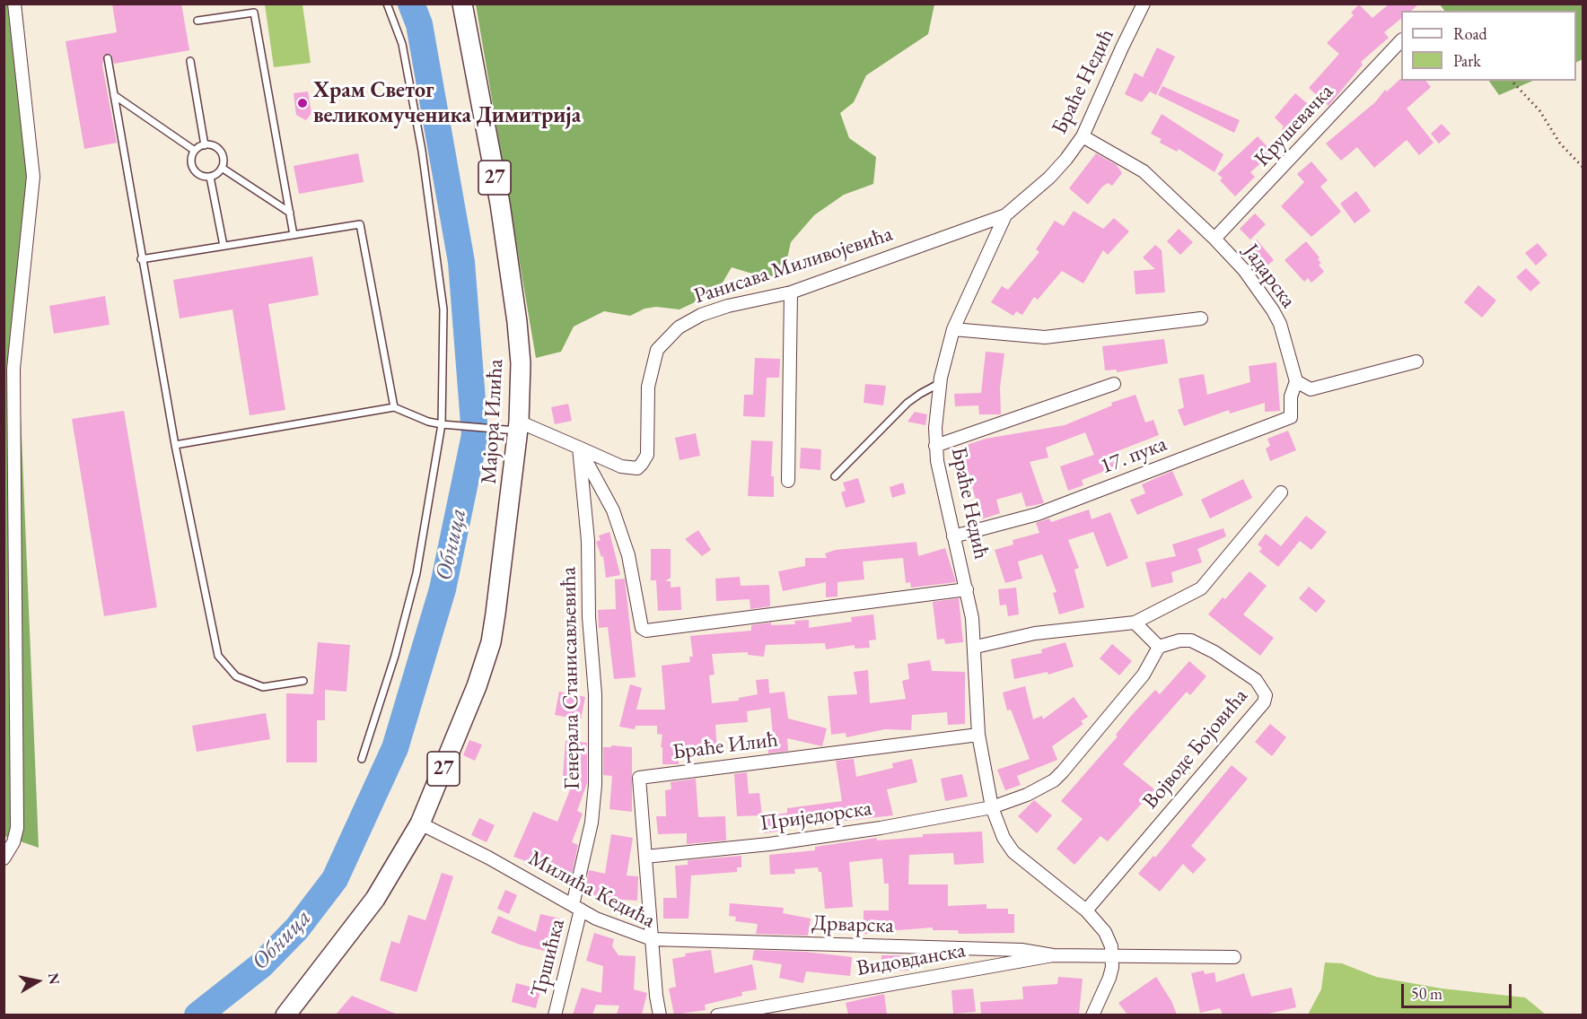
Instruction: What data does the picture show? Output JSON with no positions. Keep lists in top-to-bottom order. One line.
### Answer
{"streets":{"main road":["27","Мајора Илића"],"street":["Браће Недић","Крушевачка","Ранисава Миливојевића","Јадарска","17. пука","Генерала Станисављевића","Браће Илић","Војводе Бојовића","Приједорска","Милића Кедића","Дрварска","Тршићка","Видовданска"]},"crossings":[["Браће Недић","Ранисава Миливојевића"],["Браће Недић","Јадарска"],["Браће Недић","17. пука"],["Браће Недић","Браће Илић"],["Браће Недић","Војводе Бојовића"],["Браће Недић","Приједорска"],["Браће Недић","Видовданска"],["Крушевачка","Јадарска"],["Ранисава Миливојевића","Мајора Илића"],["Ранисава Миливојевића","Генерала Станисављевића"],["Јадарска","17. пука"],["Мајора Илића","Милића Кедића"],["Генерала Станисављевића","Милића Кедића"],["Генерала Станисављевића","Тршићка"],["Браће Илић","Приједорска"],["Браће Илић","Милића Кедића"],["Браће Илић","Дрварска"],["Милића Кедића","Дрварска"],["Милића Кедића","Тршићка"],["Дрварска","Видовданска"]],"water":["Обница"],"places":["Храм Светог великомученика Димитрија"],"legend":["Road","Park"],"scale_bar":"50 m","north":"right"}
